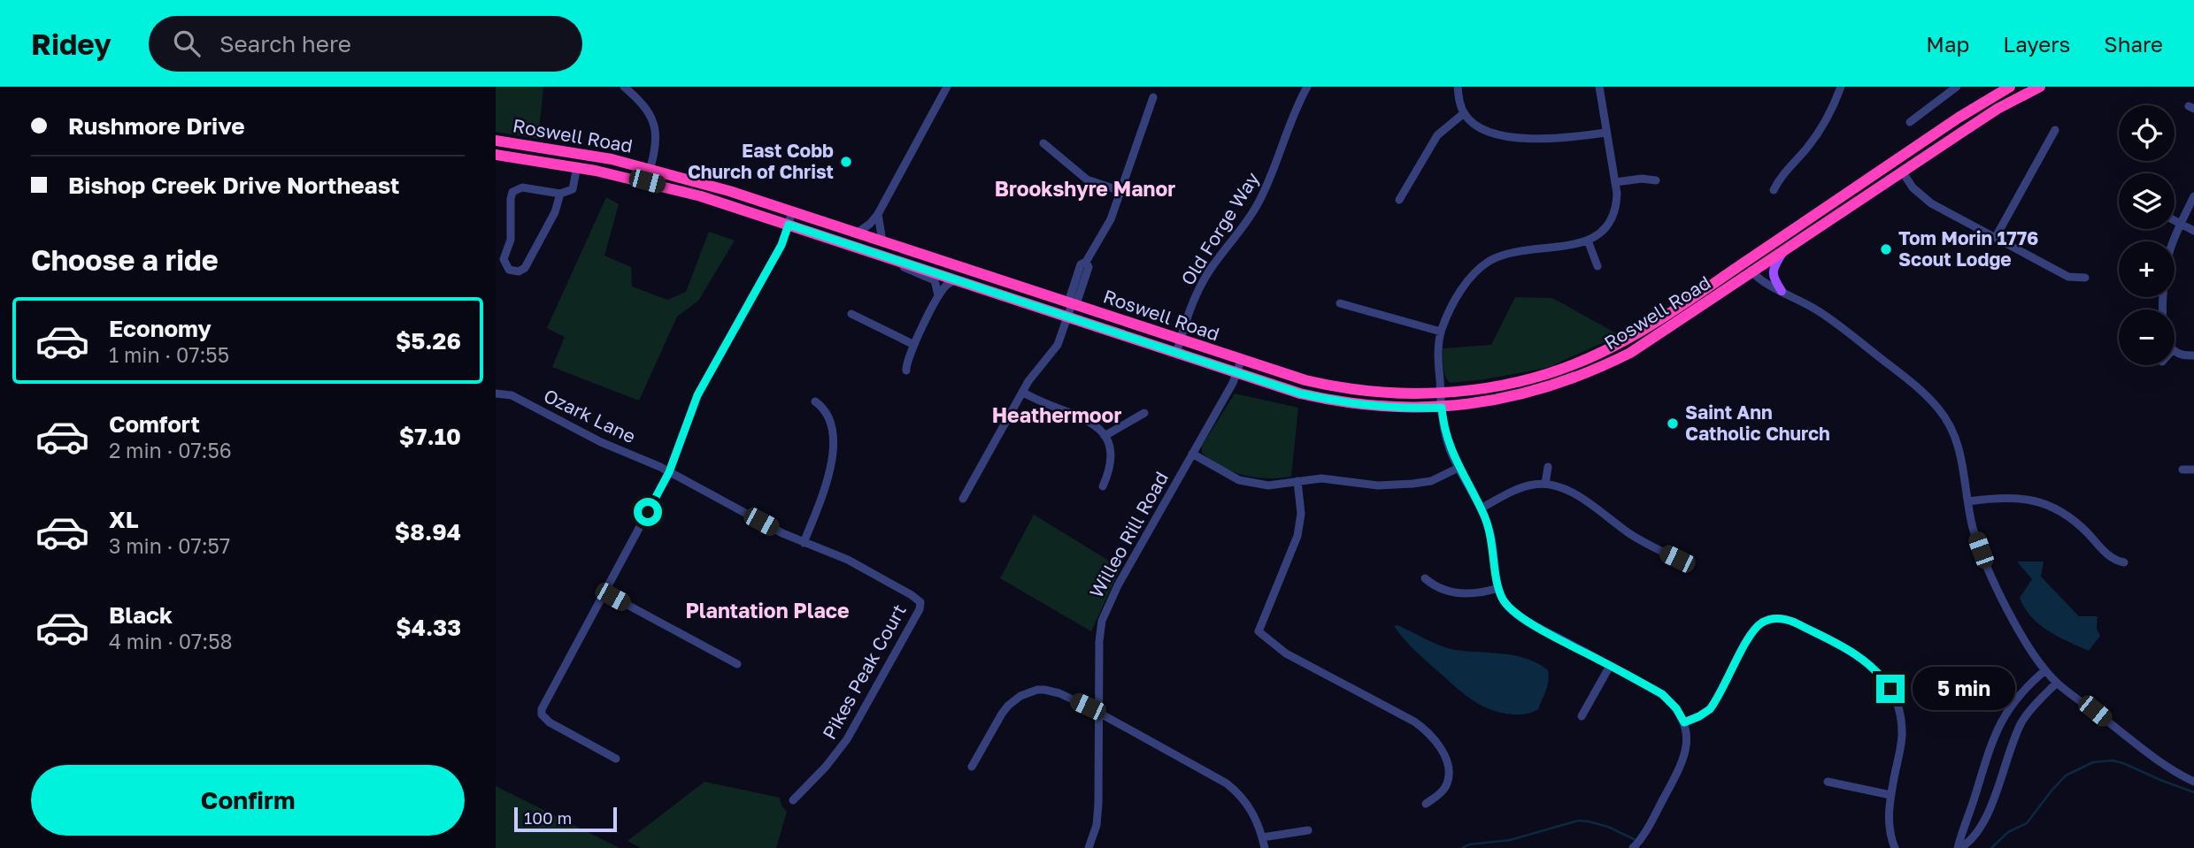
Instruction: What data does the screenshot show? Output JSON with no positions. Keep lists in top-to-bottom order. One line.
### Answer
{"streets":{"highway":["Roswell Road"],"street":["Old Forge Way","Ozark Lane","Willeo Rill Road","Pikes Peak Court"]},"crossings":[["Roswell Road","Old Forge Way"],["Roswell Road","Willeo Rill Road"],["Ozark Lane","Pikes Peak Court"]],"districts":["Brookshyre Manor","Heathermoor","Plantation Place"],"places":["East Cobb Church of Christ","Tom Morin 1776 Scout Lodge","Saint Ann Catholic Church"],"scale_bar":"100 m","page":{"header":"Ridey","search":"Search here","nav":["Map","Layers","Share"],"banner":["Rushmore Drive","Bishop Creek Drive Northeast"],"map_buttons":["+","−"],"heading":"Choose a ride","list":[{"name":"Economy","note":"1 min · 07:55","value":"$5.26"},{"name":"Comfort","note":"2 min · 07:56","value":"$7.10"},{"name":"XL","note":"3 min · 07:57","value":"$8.94"},{"name":"Black","note":"4 min · 07:58","value":"$4.33"}],"bubble":"5 min","buttons":"Confirm","scale":"100 m"}}
